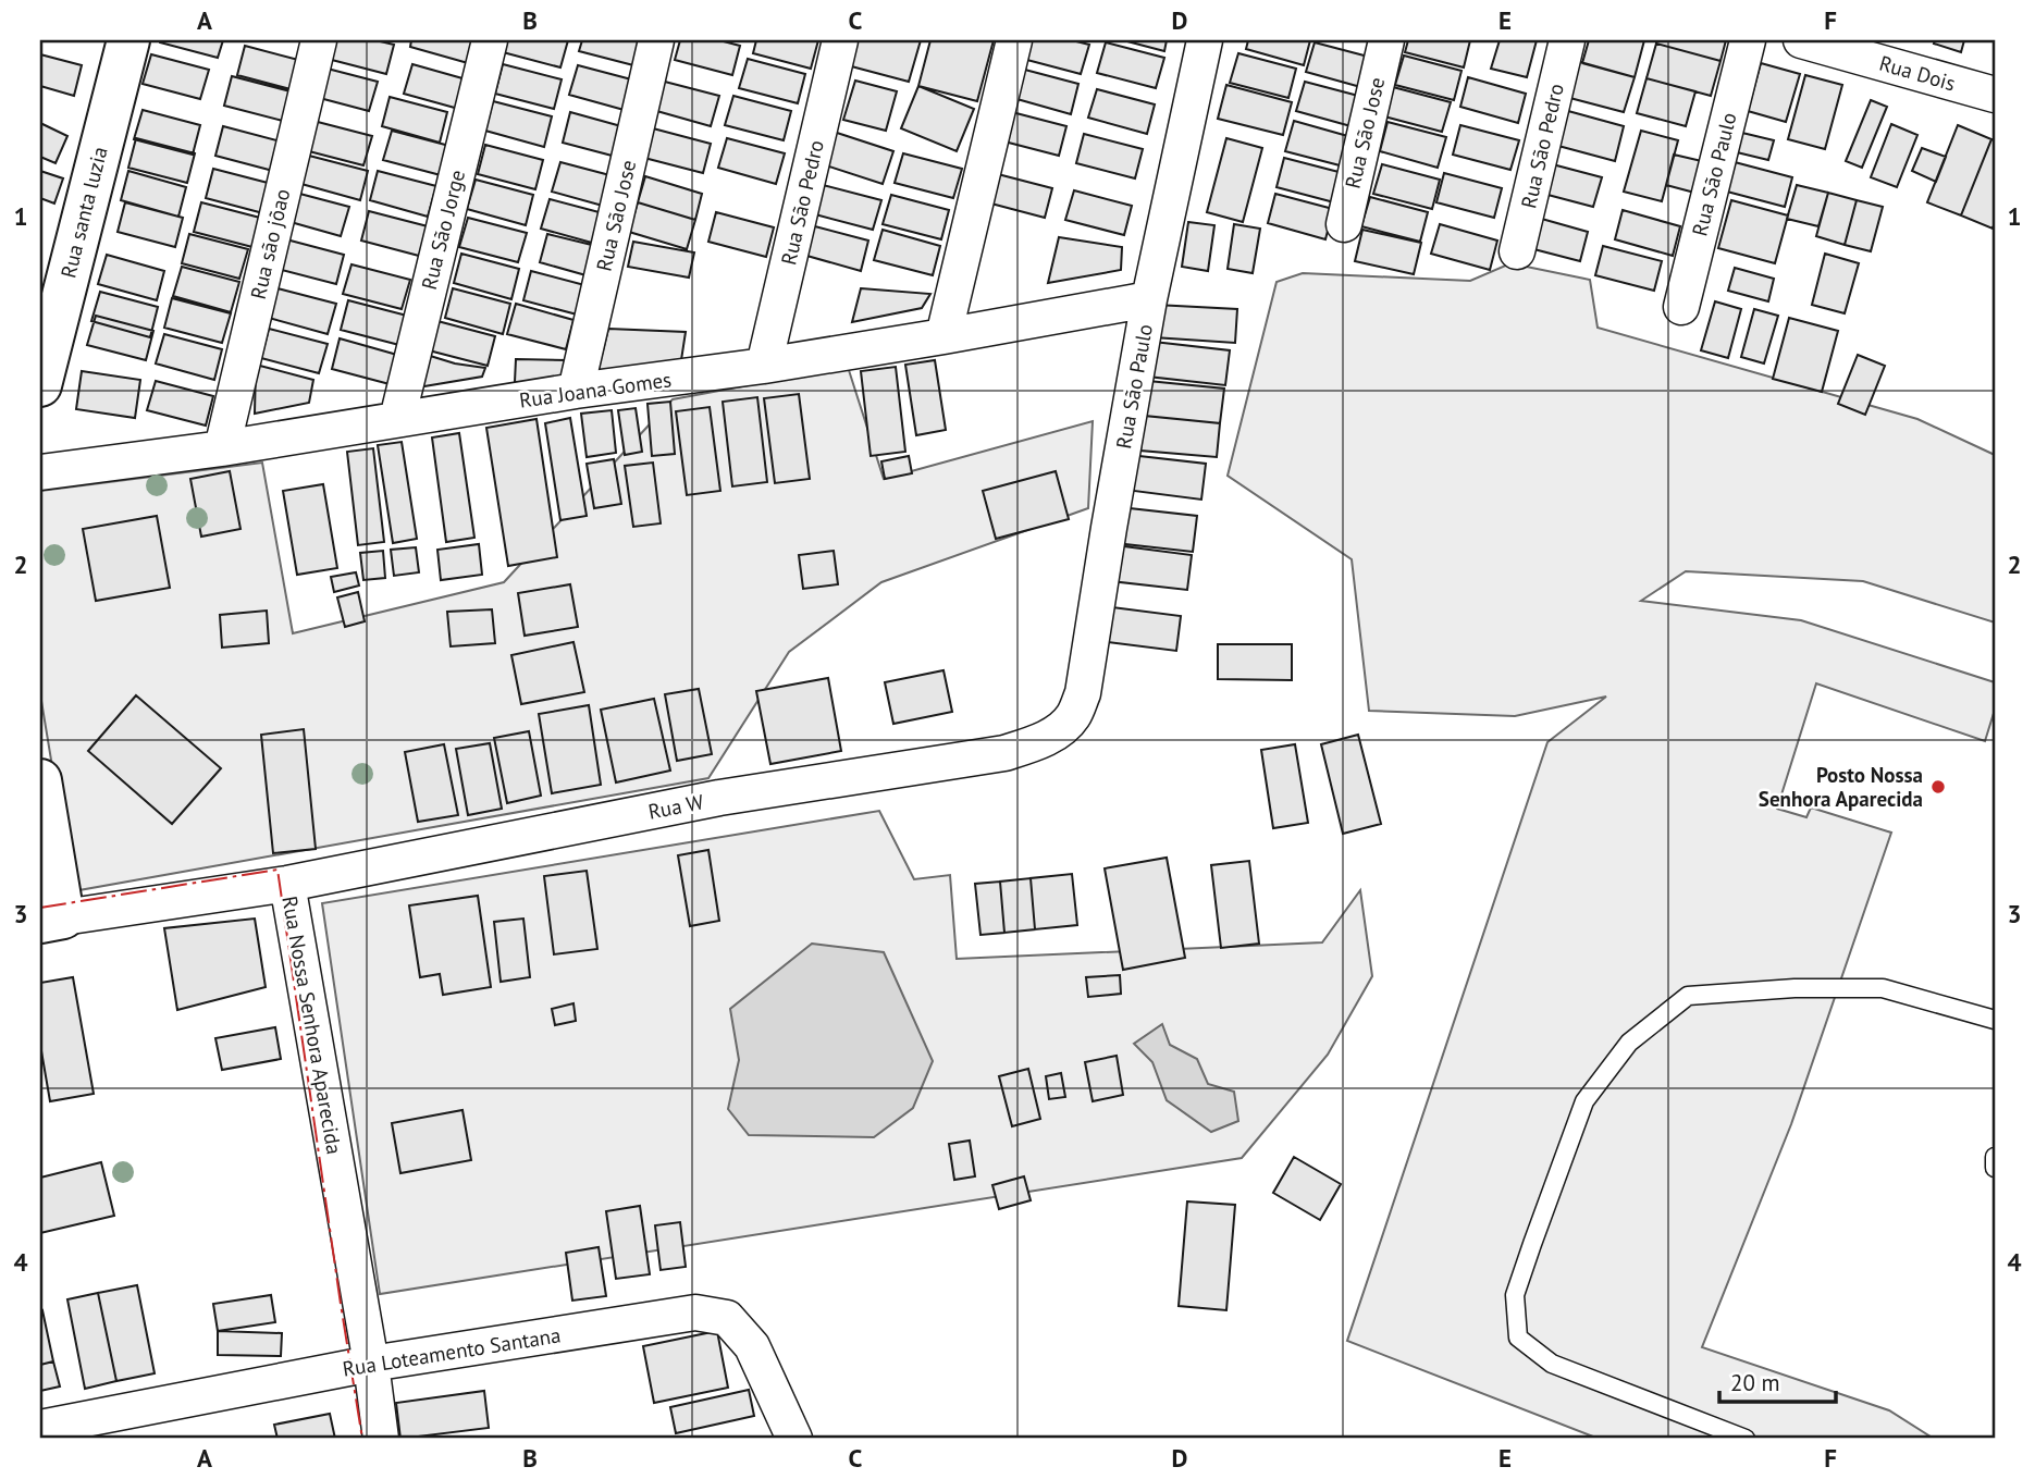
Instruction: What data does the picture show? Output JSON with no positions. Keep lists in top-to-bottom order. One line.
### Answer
{"streets":{"street":["Rua Dois","Rua São Jose","Rua São Pedro","Rua São Paulo","Rua santa luzia","Rua São Jorge","Rua são jõao","Rua Joana Gomes","Rua W","Rua Nossa Senhora Aparecida","Rua Loteamento Santana"]},"crossings":[["Rua São Jose","Rua Joana Gomes"],["Rua São Pedro","Rua Joana Gomes"],["Rua São Paulo","Rua Joana Gomes"],["Rua São Paulo","Rua W"],["Rua São Jorge","Rua Joana Gomes"],["Rua são jõao","Rua Joana Gomes"],["Rua W","Rua Nossa Senhora Aparecida"],["Rua Nossa Senhora Aparecida","Rua Loteamento Santana"]],"places":["Posto Nossa Senhora Aparecida"],"scale_bar":"20 m","grid":{"columns":["A","B","C","D","E","F"],"rows":["1","2","3","4"]}}
